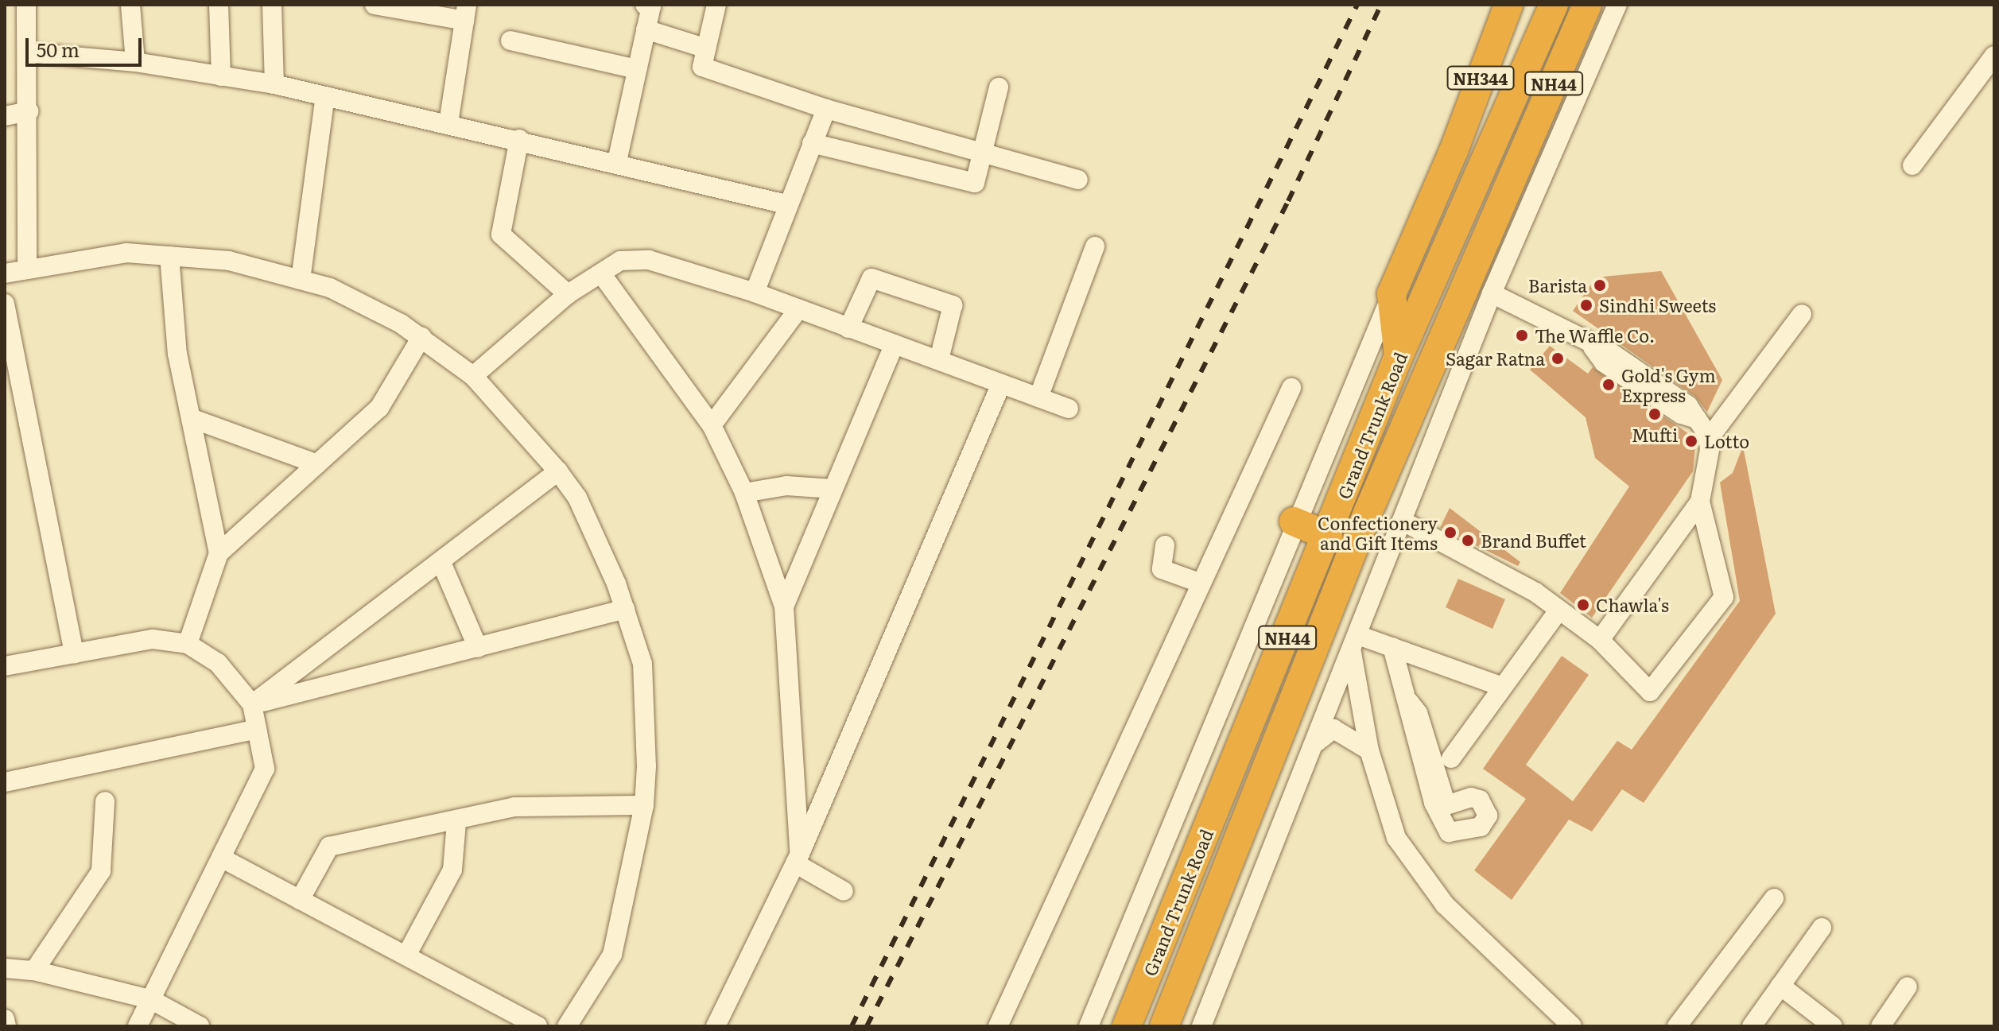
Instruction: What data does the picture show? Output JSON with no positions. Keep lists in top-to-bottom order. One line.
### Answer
{"streets":{"highway":["NH344","NH44","Grand Trunk Road"]},"crossings":[["NH344","Grand Trunk Road"]],"places":["Barista","Sindhi Sweets","The Waffle Co.","Sagar Ratna","Gold's Gym Express","Mufti","Lotto","Confectionery and Gift Items","Brand Buffet","Chawla's"],"scale_bar":"50 m"}
